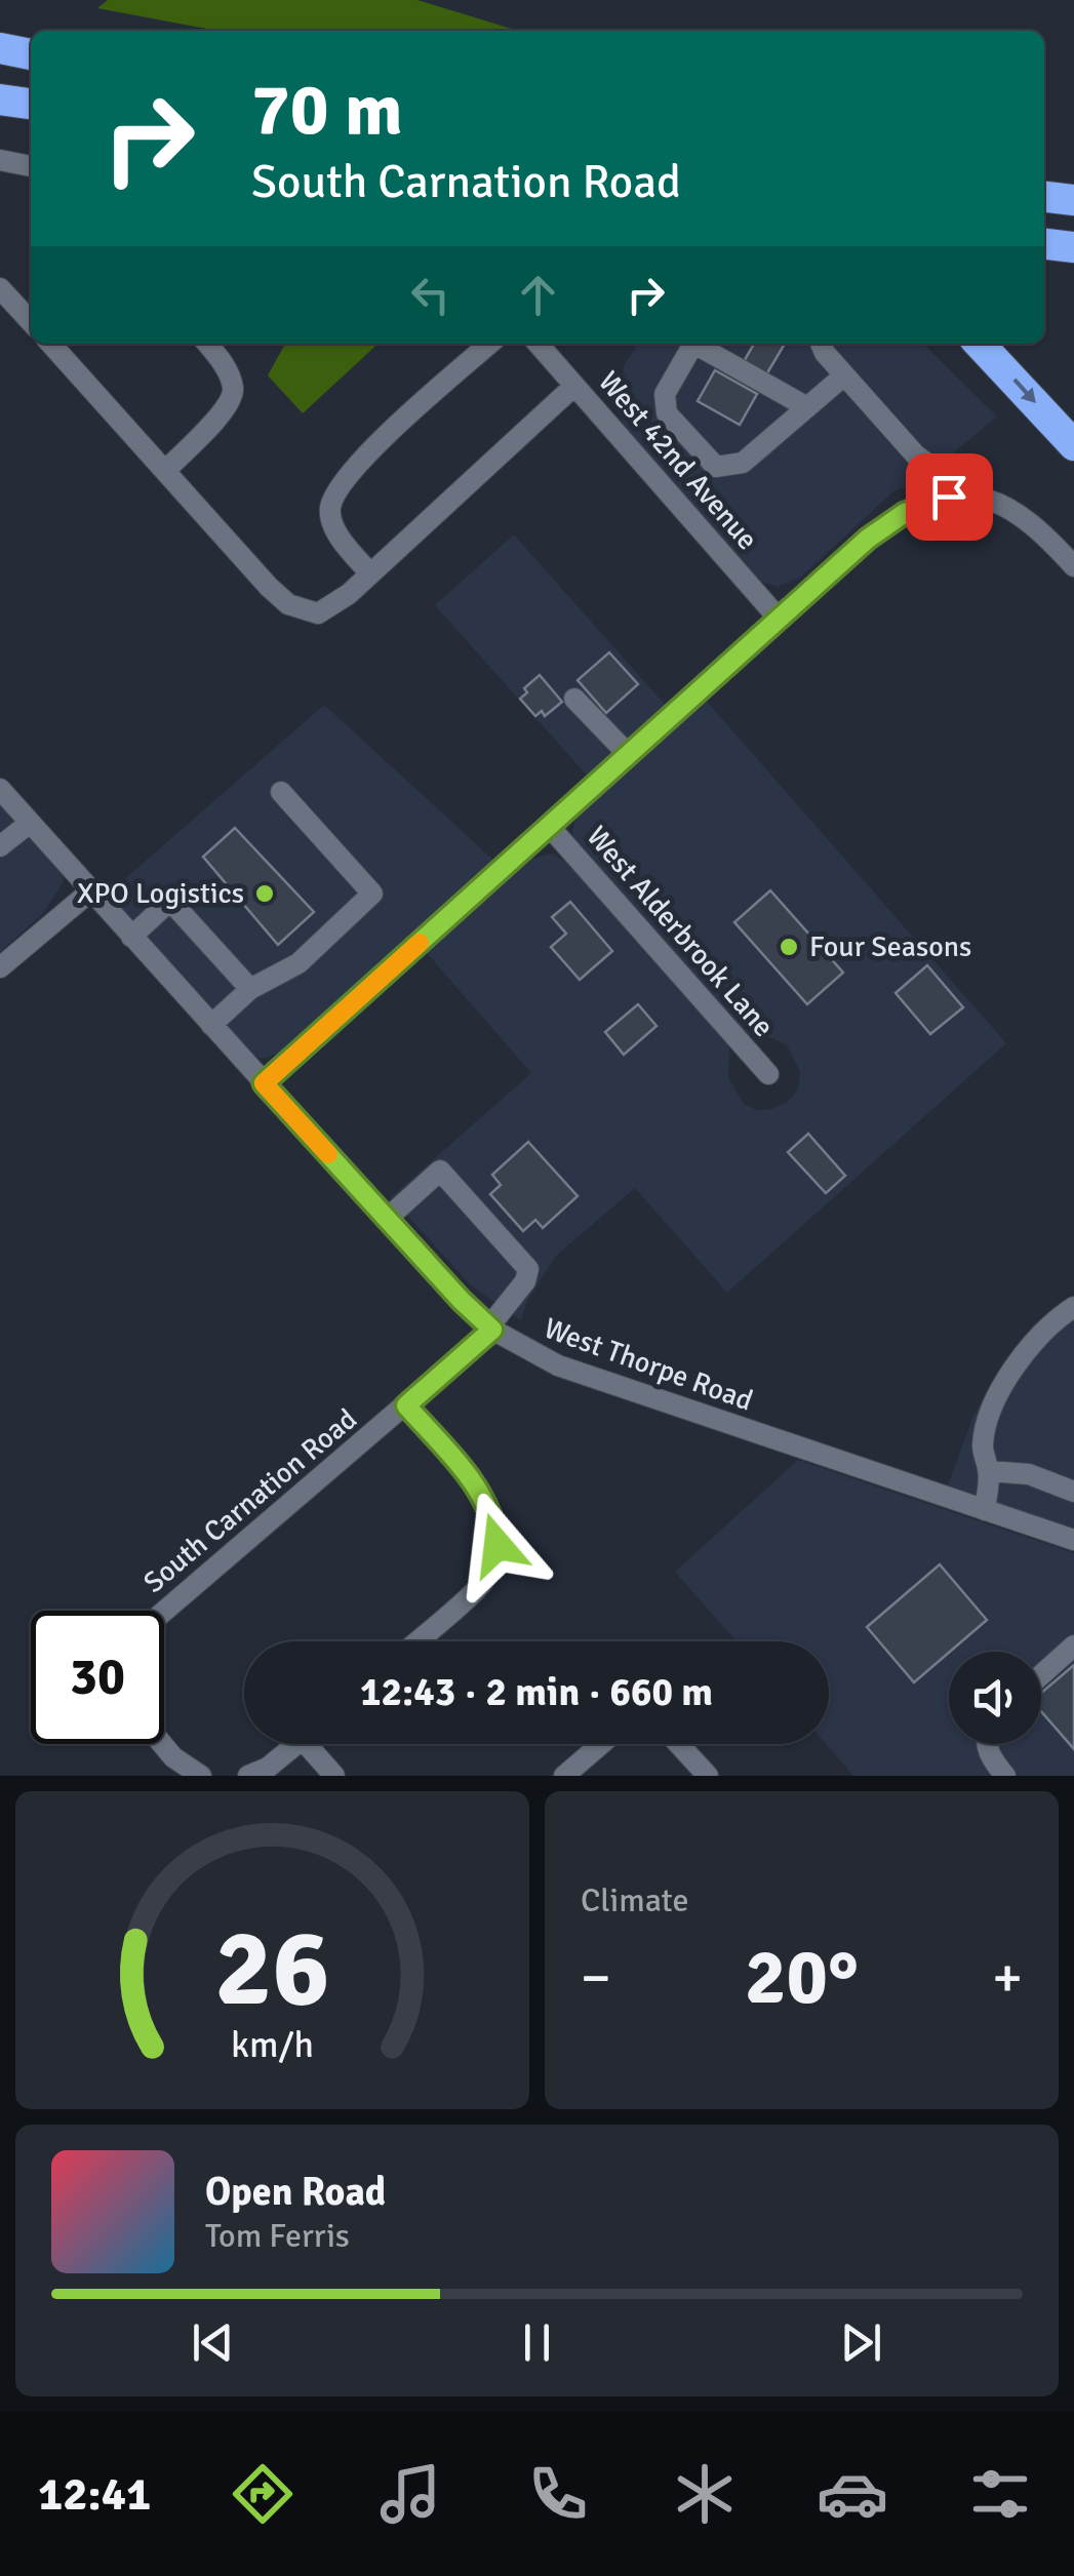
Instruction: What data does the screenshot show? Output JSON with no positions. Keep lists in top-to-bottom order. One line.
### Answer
{"streets":{"street":["West 42nd Avenue","West Alderbrook Lane","West Thorpe Road","South Carnation Road"]},"crossings":[["West Thorpe Road","South Carnation Road"]],"places":["XPO Logistics","Four Seasons"],"page":{"turn":["70 m","South Carnation Road"],"limit":"30","trip":"12:43 · 2 min · 660 m","tile":"Climate","heat":["−","20°","+"],"song":["Open Road","Tom Ferris"],"tabs":"12:41","gauge":["26","km/h"]}}
